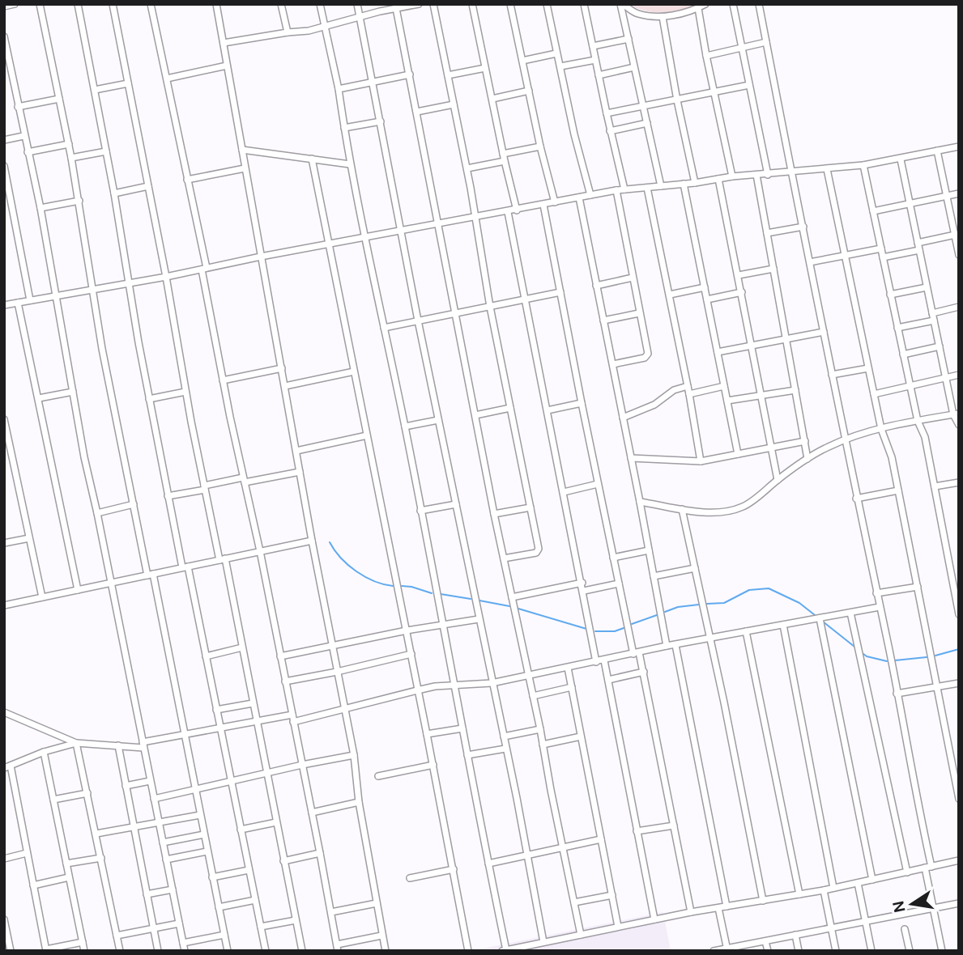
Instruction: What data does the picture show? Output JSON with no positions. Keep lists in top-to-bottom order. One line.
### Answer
{"north":"left"}
